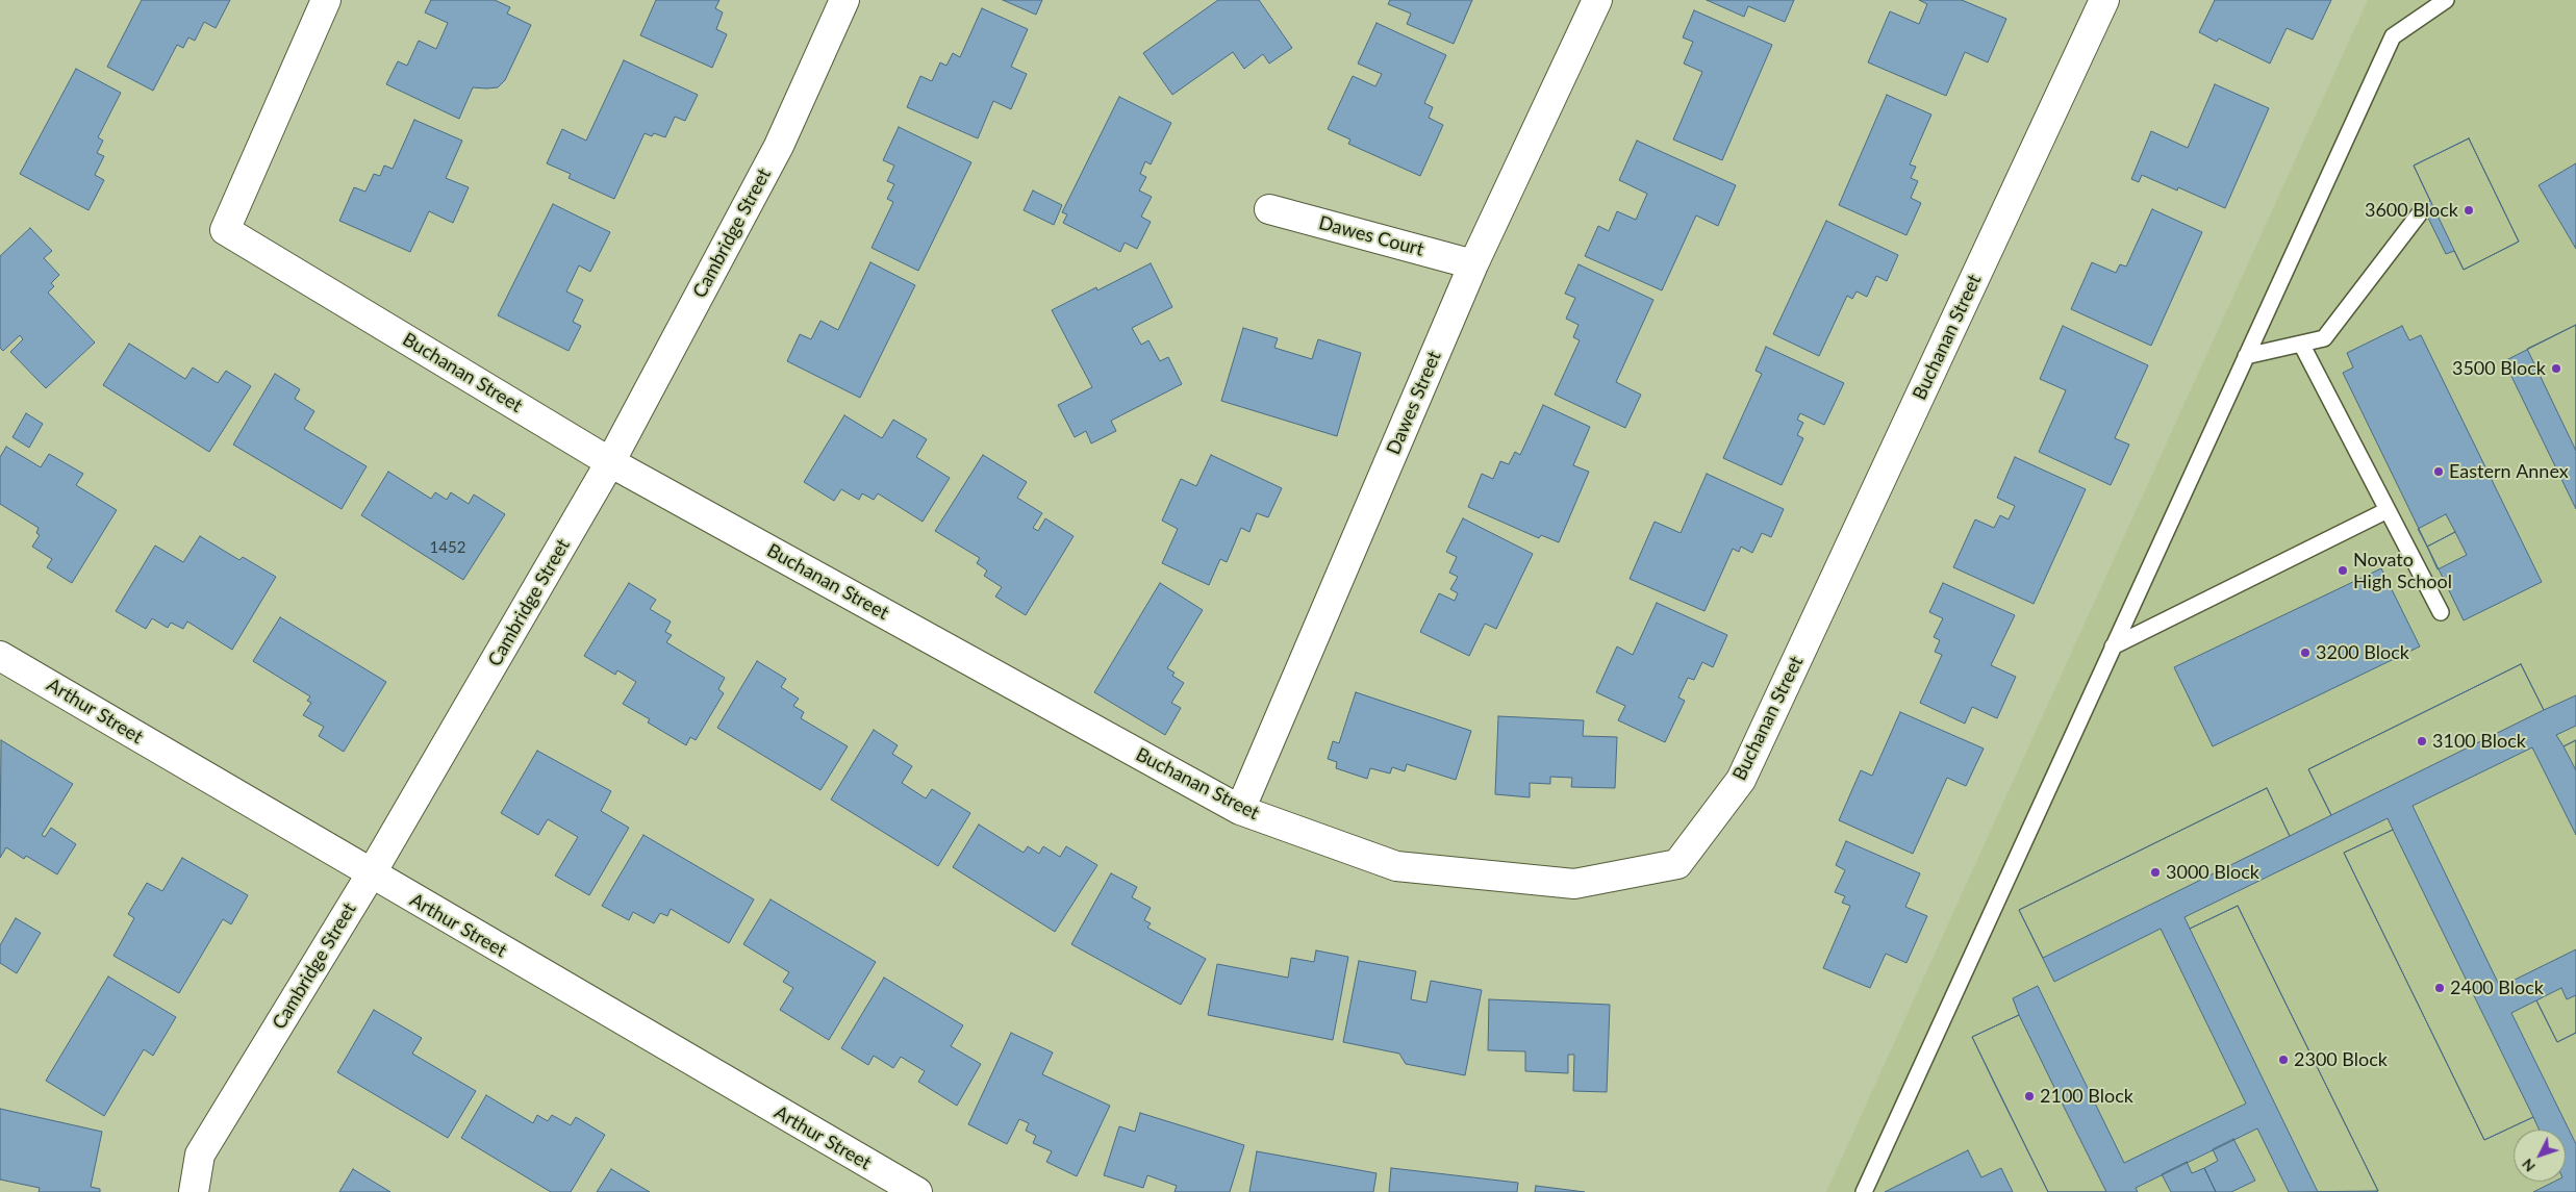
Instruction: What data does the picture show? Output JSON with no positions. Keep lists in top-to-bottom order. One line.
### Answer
{"streets":{"street":["Cambridge Street","Dawes Court","Buchanan Street","Dawes Street","Arthur Street"]},"crossings":[["Cambridge Street","Buchanan Street"],["Cambridge Street","Arthur Street"],["Dawes Court","Dawes Street"],["Buchanan Street","Dawes Street"]],"places":["3600 Block","3500 Block","Eastern Annex","Novato High School","3200 Block","3100 Block","3000 Block","2400 Block","2300 Block","2100 Block"],"house_numbers":["1452"],"north":"bottom left"}
